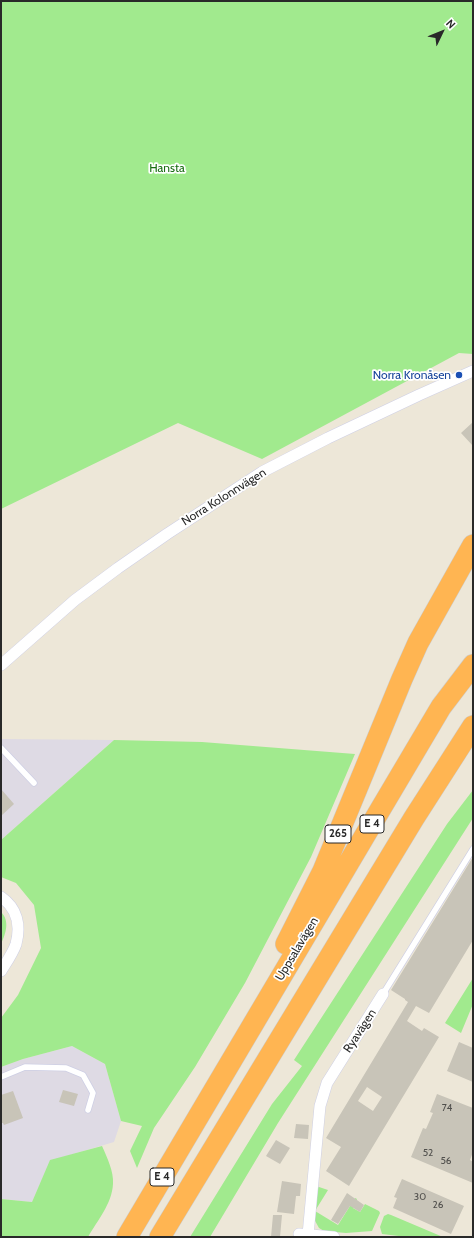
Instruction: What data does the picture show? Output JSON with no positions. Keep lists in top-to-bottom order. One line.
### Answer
{"streets":{"highway":["E 4","265","Uppsalavägen"],"street":["Norra Kolonnvägen","Ryavägen"]},"crossings":[["265","Uppsalavägen"]],"parks":["Hansta"],"places":["Norra Kronåsen"],"house_numbers":["74","52","56","30","26"],"north":"top right"}
